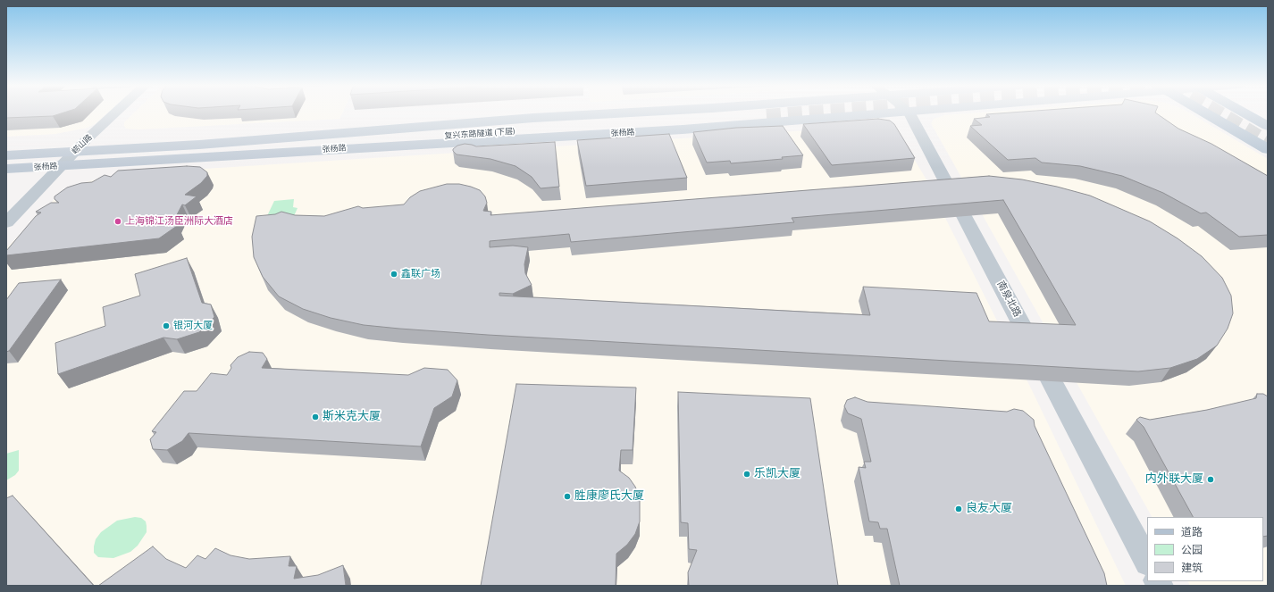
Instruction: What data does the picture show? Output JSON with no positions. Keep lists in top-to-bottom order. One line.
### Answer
{"streets":{"main road":["张杨路","复兴东路隧道 (下层)"],"street":["崂山路","南泉北路"]},"crossings":[["张杨路","复兴东路隧道 (下层)"],["张杨路","崂山路"]],"places":["上海锦江汤臣洲际大酒店","鑫联广场","银河大厦","斯米克大厦","乐凯大厦","内外联大厦","胜康廖氏大厦","良友大厦"],"legend":["道路","公园","建筑"]}
